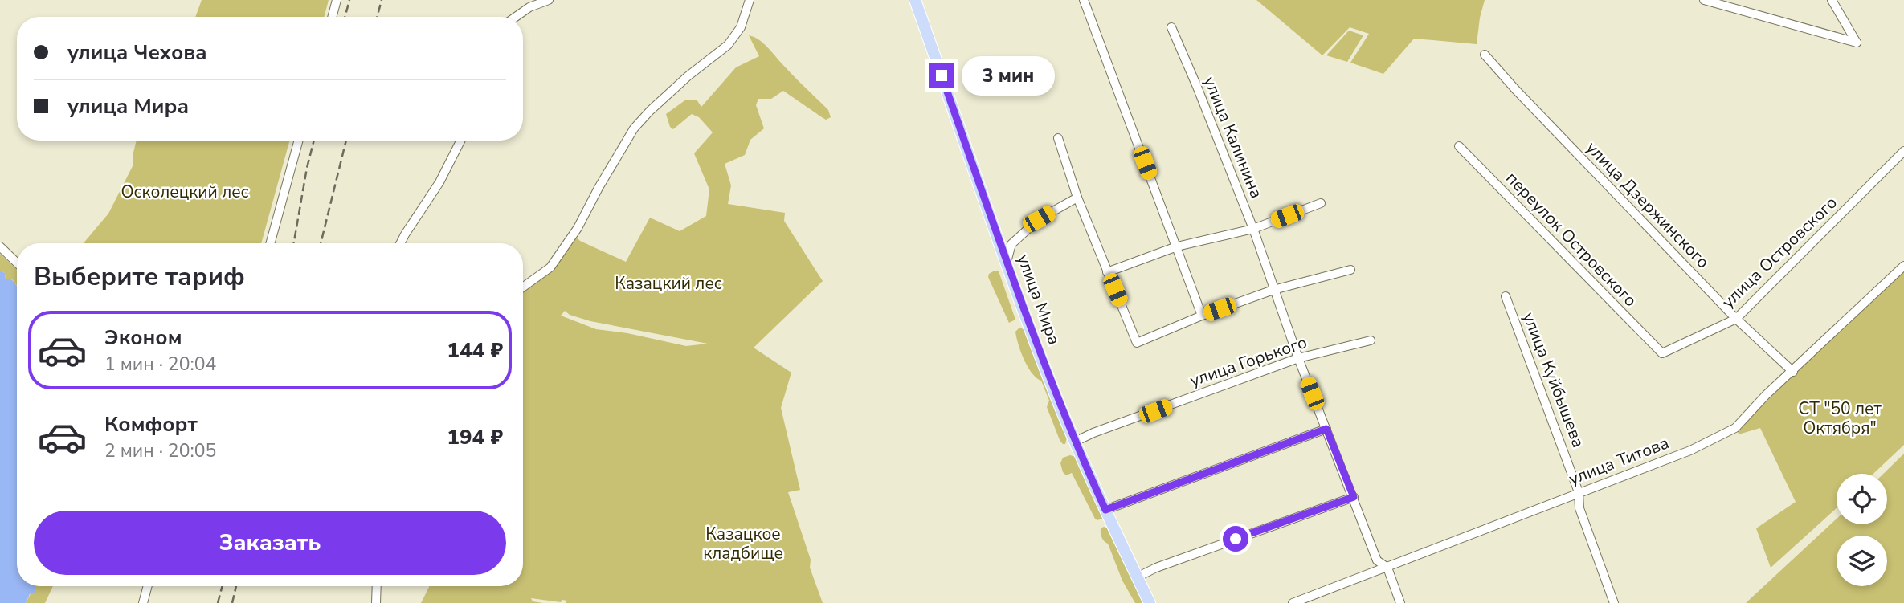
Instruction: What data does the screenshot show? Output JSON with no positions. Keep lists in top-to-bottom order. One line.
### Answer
{"streets":{"main road":["улица Мира"],"street":["улица Калинина","улица Дзержинского","переулок Островского","улица Островского","улица Горького","улица Куйбышева","улица Титова"]},"crossings":[["улица Калинина","улица Горького"],["улица Калинина","улица Титова"],["улица Дзержинского","улица Островского"],["улица Дзержинского","улица Титова"],["переулок Островского","улица Островского"],["улица Мира","улица Горького"],["улица Куйбышева","улица Титова"]],"parks":["Осколецкий лес","Казацкий лес","СТ \"50 лет Октября\"","Казацкое кладбище"],"page":{"banner":["улица Чехова","улица Мира"],"bubble":"3 мин","heading":"Выберите тариф","list":[{"name":"Эконом","note":"1 мин · 20:04","value":"144 ₽"},{"name":"Комфорт","note":"2 мин · 20:05","value":"194 ₽"}],"buttons":"Заказать"}}
